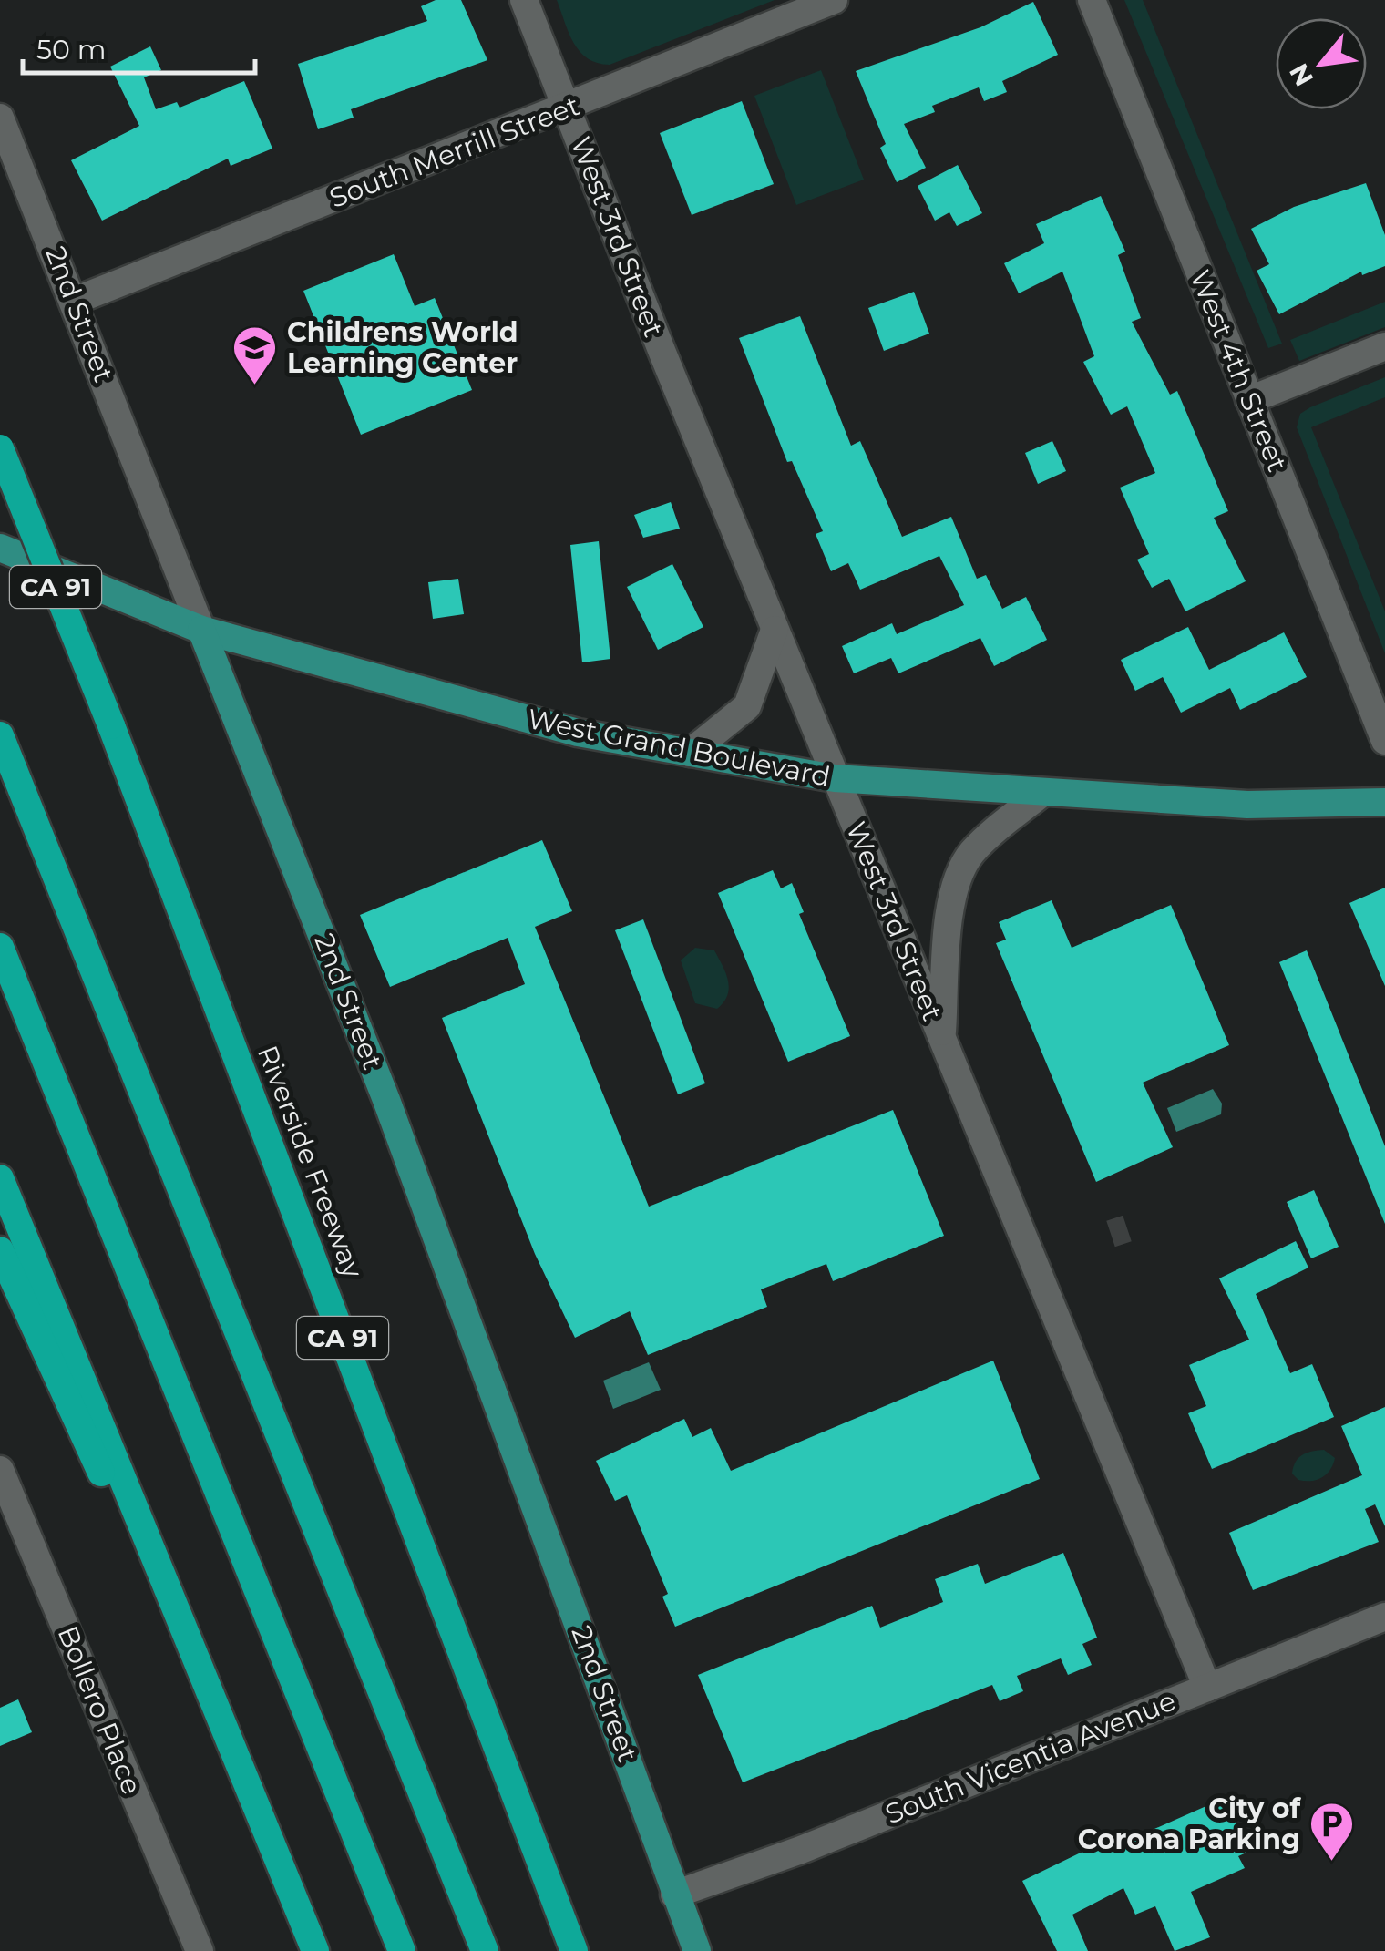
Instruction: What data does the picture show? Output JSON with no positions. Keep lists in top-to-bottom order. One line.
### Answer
{"streets":{"highway":["CA 91","Riverside Freeway"],"main road":["2nd Street","West Grand Boulevard"],"street":["South Merrill Street","West 3rd Street","West 4th Street","Bollero Place","South Vicentia Avenue"]},"crossings":[["South Merrill Street","West 3rd Street"],["South Merrill Street","2nd Street"],["West 3rd Street","West Grand Boulevard"],["West 3rd Street","South Vicentia Avenue"],["2nd Street","West Grand Boulevard"],["2nd Street","South Vicentia Avenue"]],"places":{"school or university":["Childrens World Learning Center"],"parking":["City of Corona Parking"]},"scale_bar":"50 m","north":"bottom left"}
